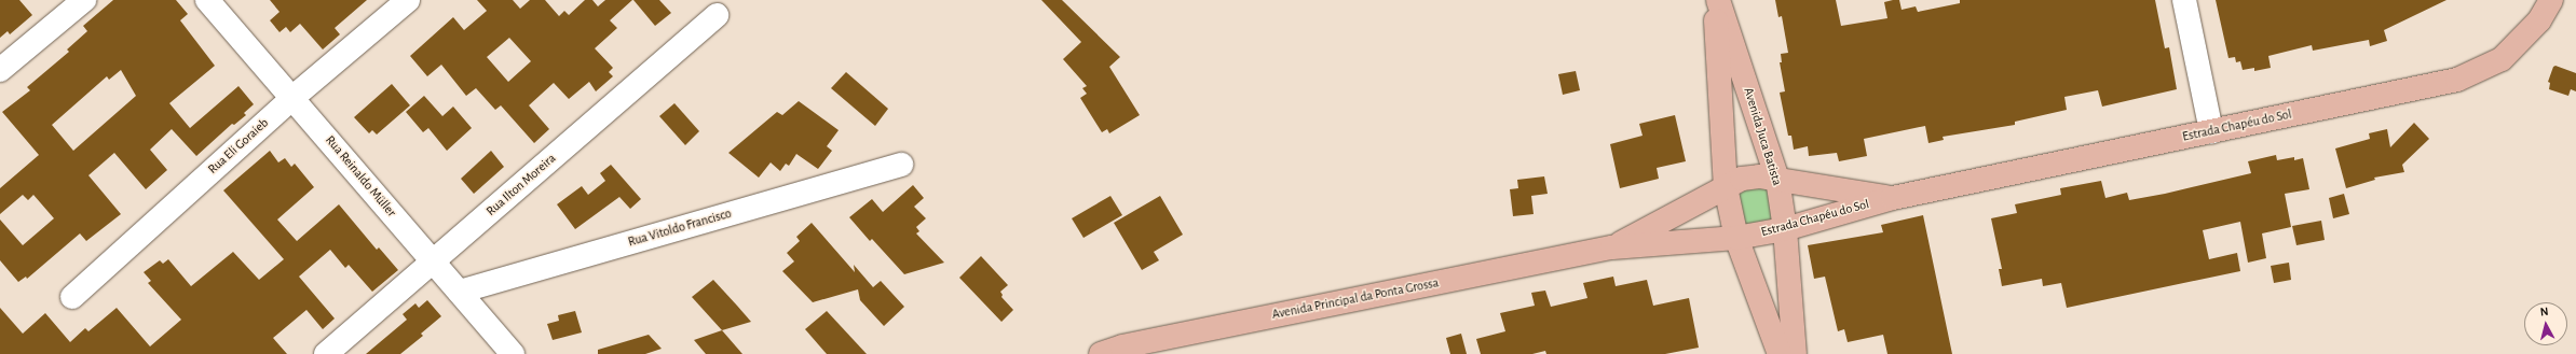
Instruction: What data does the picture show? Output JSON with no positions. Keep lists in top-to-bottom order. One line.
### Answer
{"streets":{"main road":["Estrada Chapéu do Sol","Avenida Juca Batista","Avenida Principal da Ponta Grossa"],"street":["Rua Eli Goraieb","Rua Reinaldo Müller","Rua Ilton Moreira","Rua Vitoldo Francisco"]},"crossings":[["Estrada Chapéu do Sol","Avenida Juca Batista"],["Estrada Chapéu do Sol","Avenida Principal da Ponta Grossa"],["Avenida Juca Batista","Avenida Principal da Ponta Grossa"],["Rua Eli Goraieb","Rua Reinaldo Müller"],["Rua Reinaldo Müller","Rua Ilton Moreira"],["Rua Reinaldo Müller","Rua Vitoldo Francisco"]],"north":"top"}
